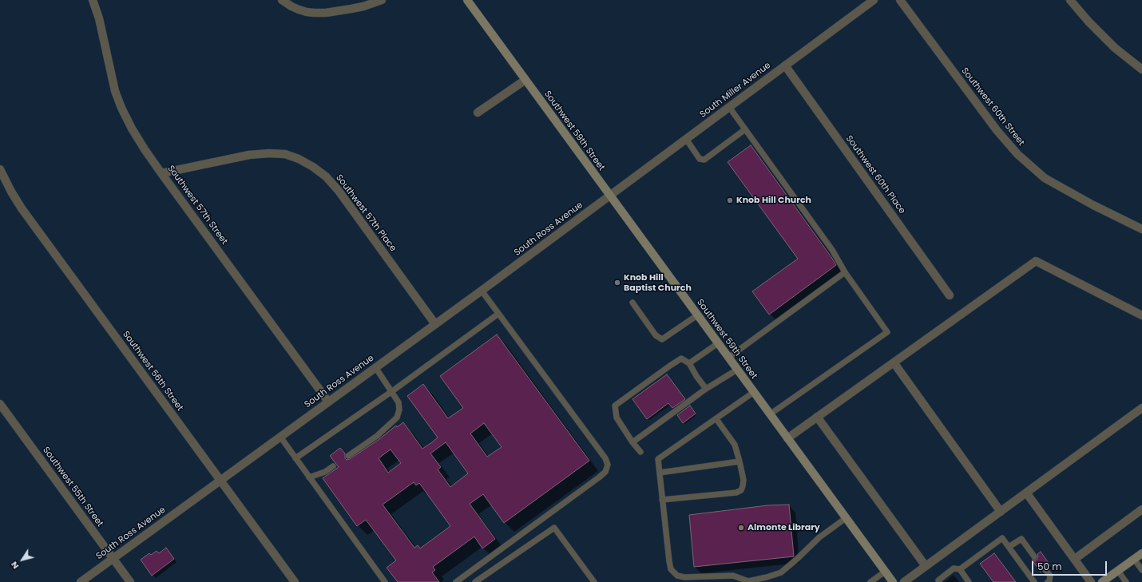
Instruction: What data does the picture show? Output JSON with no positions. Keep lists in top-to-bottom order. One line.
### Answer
{"streets":{"main road":["Southwest 59th Street"],"street":["South Miller Avenue","Southwest 60th Street","Southwest 60th Place","Southwest 57th Street","Southwest 57th Place","South Ross Avenue","Southwest 56th Street","Southwest 55th Street"]},"crossings":[["South Miller Avenue","Southwest 59th Street"],["South Miller Avenue","Southwest 60th Place"],["South Miller Avenue","South Ross Avenue"],["Southwest 59th Street","South Ross Avenue"],["Southwest 57th Street","Southwest 57th Place"],["Southwest 57th Street","South Ross Avenue"],["Southwest 57th Place","South Ross Avenue"],["South Ross Avenue","Southwest 56th Street"],["South Ross Avenue","Southwest 55th Street"]],"places":["Knob Hill Church","Knob Hill Baptist Church","Almonte Library"],"scale_bar":"50 m","north":"bottom left"}
